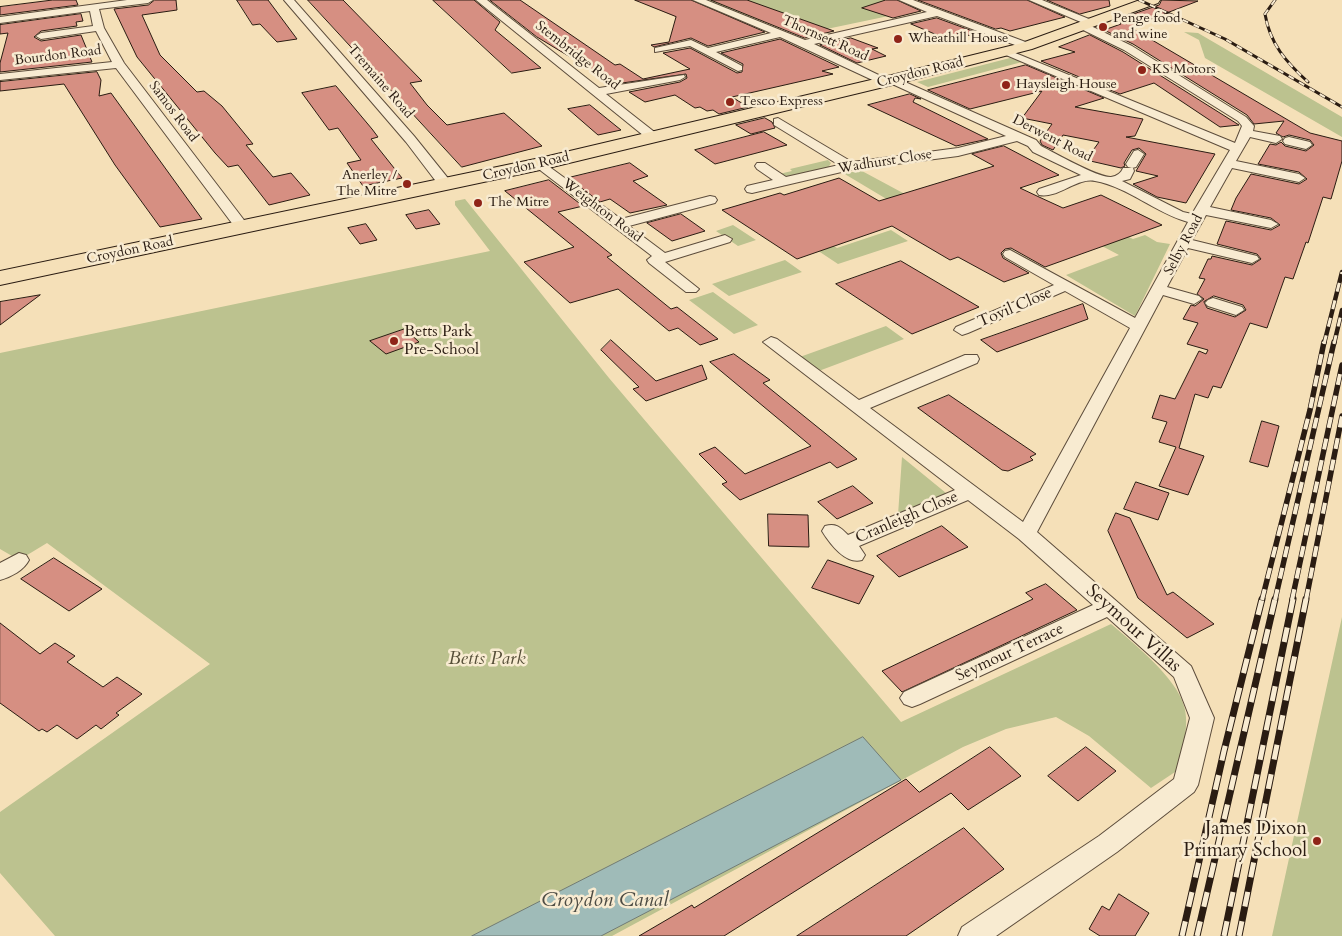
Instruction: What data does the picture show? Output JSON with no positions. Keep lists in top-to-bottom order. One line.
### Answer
{"streets":{"main road":["Croydon Road"],"street":["Thornsett Road","Bourdon Road","Stembridge Road","Tremaine Road","Samos Road","Derwent Road","Wadhurst Close","Weighton Road","Selby Road","Tovil Close","Cranleigh Close","Seymour Villas","Seymour Terrace"]},"crossings":[["Thornsett Road","Croydon Road"],["Thornsett Road","Derwent Road"],["Bourdon Road","Samos Road"],["Stembridge Road","Croydon Road"],["Croydon Road","Tremaine Road"],["Croydon Road","Samos Road"],["Croydon Road","Derwent Road"],["Croydon Road","Weighton Road"],["Derwent Road","Wadhurst Close"],["Derwent Road","Selby Road"],["Selby Road","Tovil Close"],["Selby Road","Seymour Villas"],["Cranleigh Close","Seymour Villas"],["Seymour Villas","Seymour Terrace"]],"water":["Croydon Canal"],"parks":["Betts Park"],"places":["Penge food and wine","Wheathill House","KS Motors","Haysleigh House","Tesco Express","Anerley / The Mitre","The Mitre","Betts Park Pre-School","James Dixon Primary School"]}
